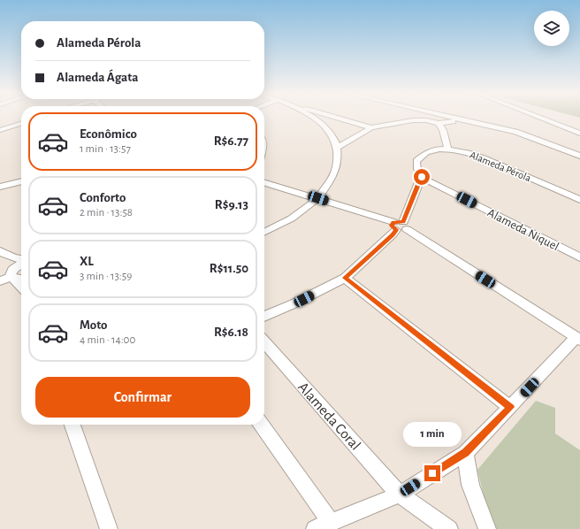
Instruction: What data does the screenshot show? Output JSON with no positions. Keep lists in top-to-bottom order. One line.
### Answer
{"streets":{"street":["Alameda Pérola","Alameda Niquel","Alameda Coral"]},"crossings":[["Alameda Pérola","Alameda Niquel"]],"page":{"banner":["Alameda Pérola","Alameda Ágata"],"list":[{"name":"Econômico","note":"1 min · 13:57","value":"R$6.77"},{"name":"Conforto","note":"2 min · 13:58","value":"R$9.13"},{"name":"XL","note":"3 min · 13:59","value":"R$11.50"},{"name":"Moto","note":"4 min · 14:00","value":"R$6.18"}],"buttons":"Confirmar","bubble":"1 min"}}
